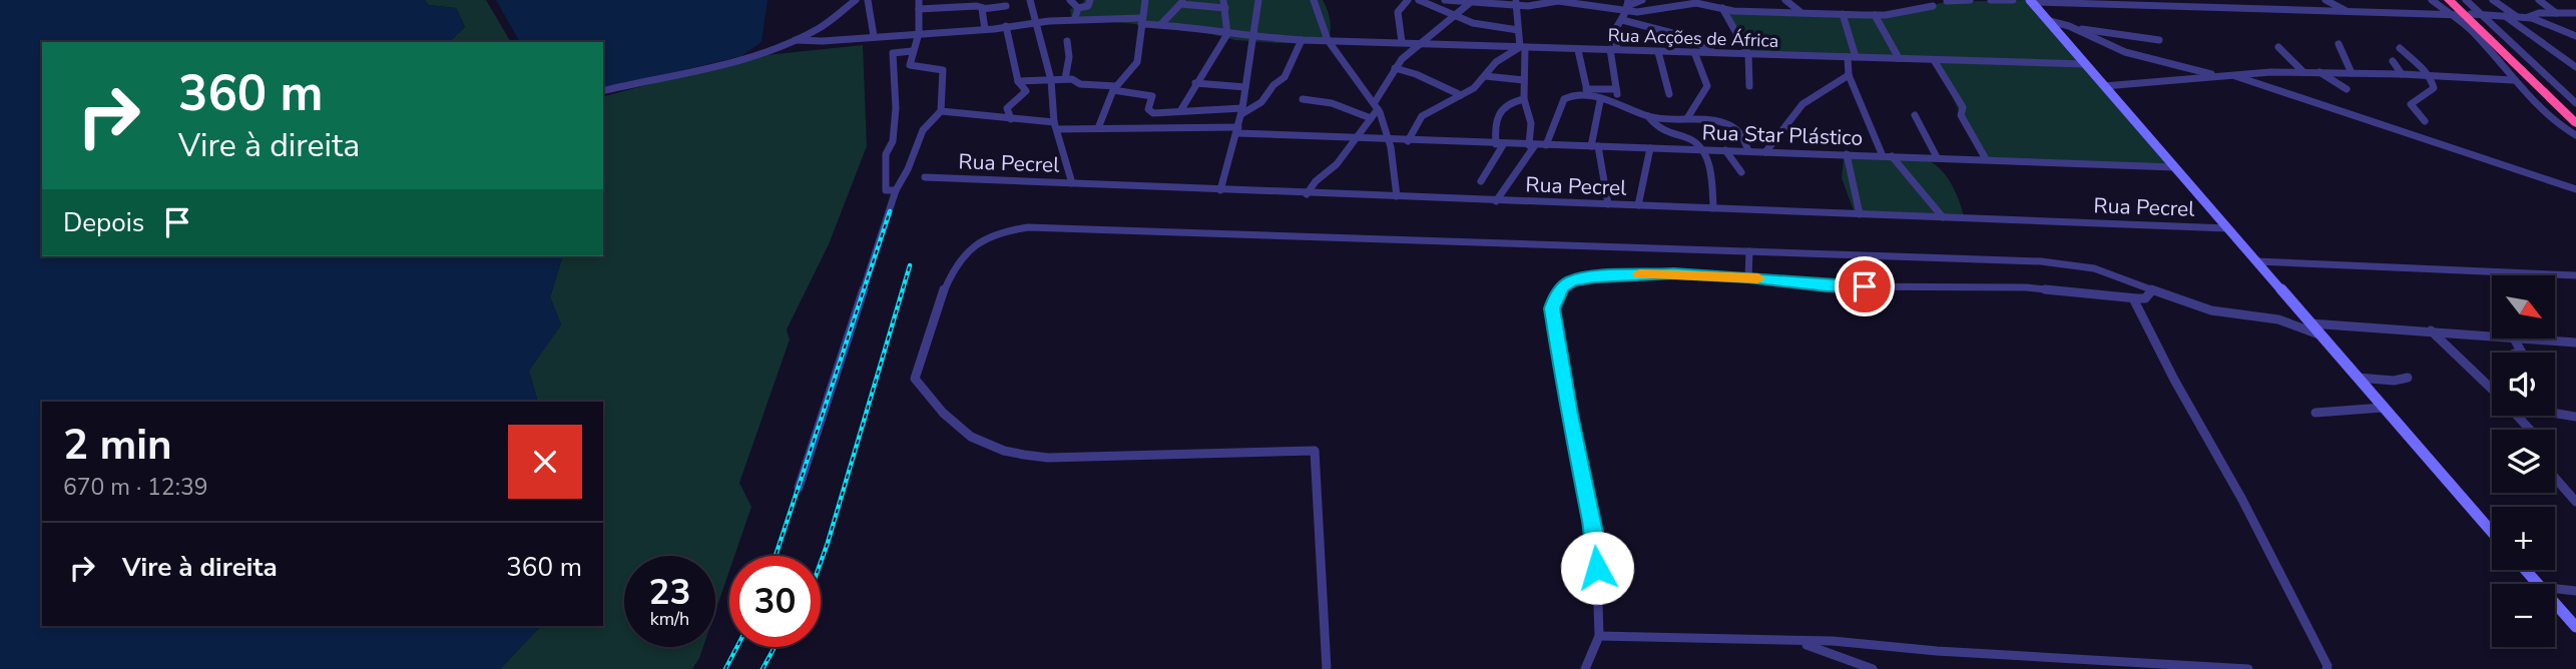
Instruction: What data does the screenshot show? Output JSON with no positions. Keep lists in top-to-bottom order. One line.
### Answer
{"streets":{"street":["Rua Acções de África","Rua Star Plástico","Rua Pecrel"]},"north":"bottom right","page":{"turn":["360 m","Vire à direita"],"then":"Depois","map_buttons":["+","−"],"heading":["2 min","670 m · 12:39"],"list":[{"name":"Vire à direita","value":"360 m"}],"speed":"23 km/h","limit":"30"}}
